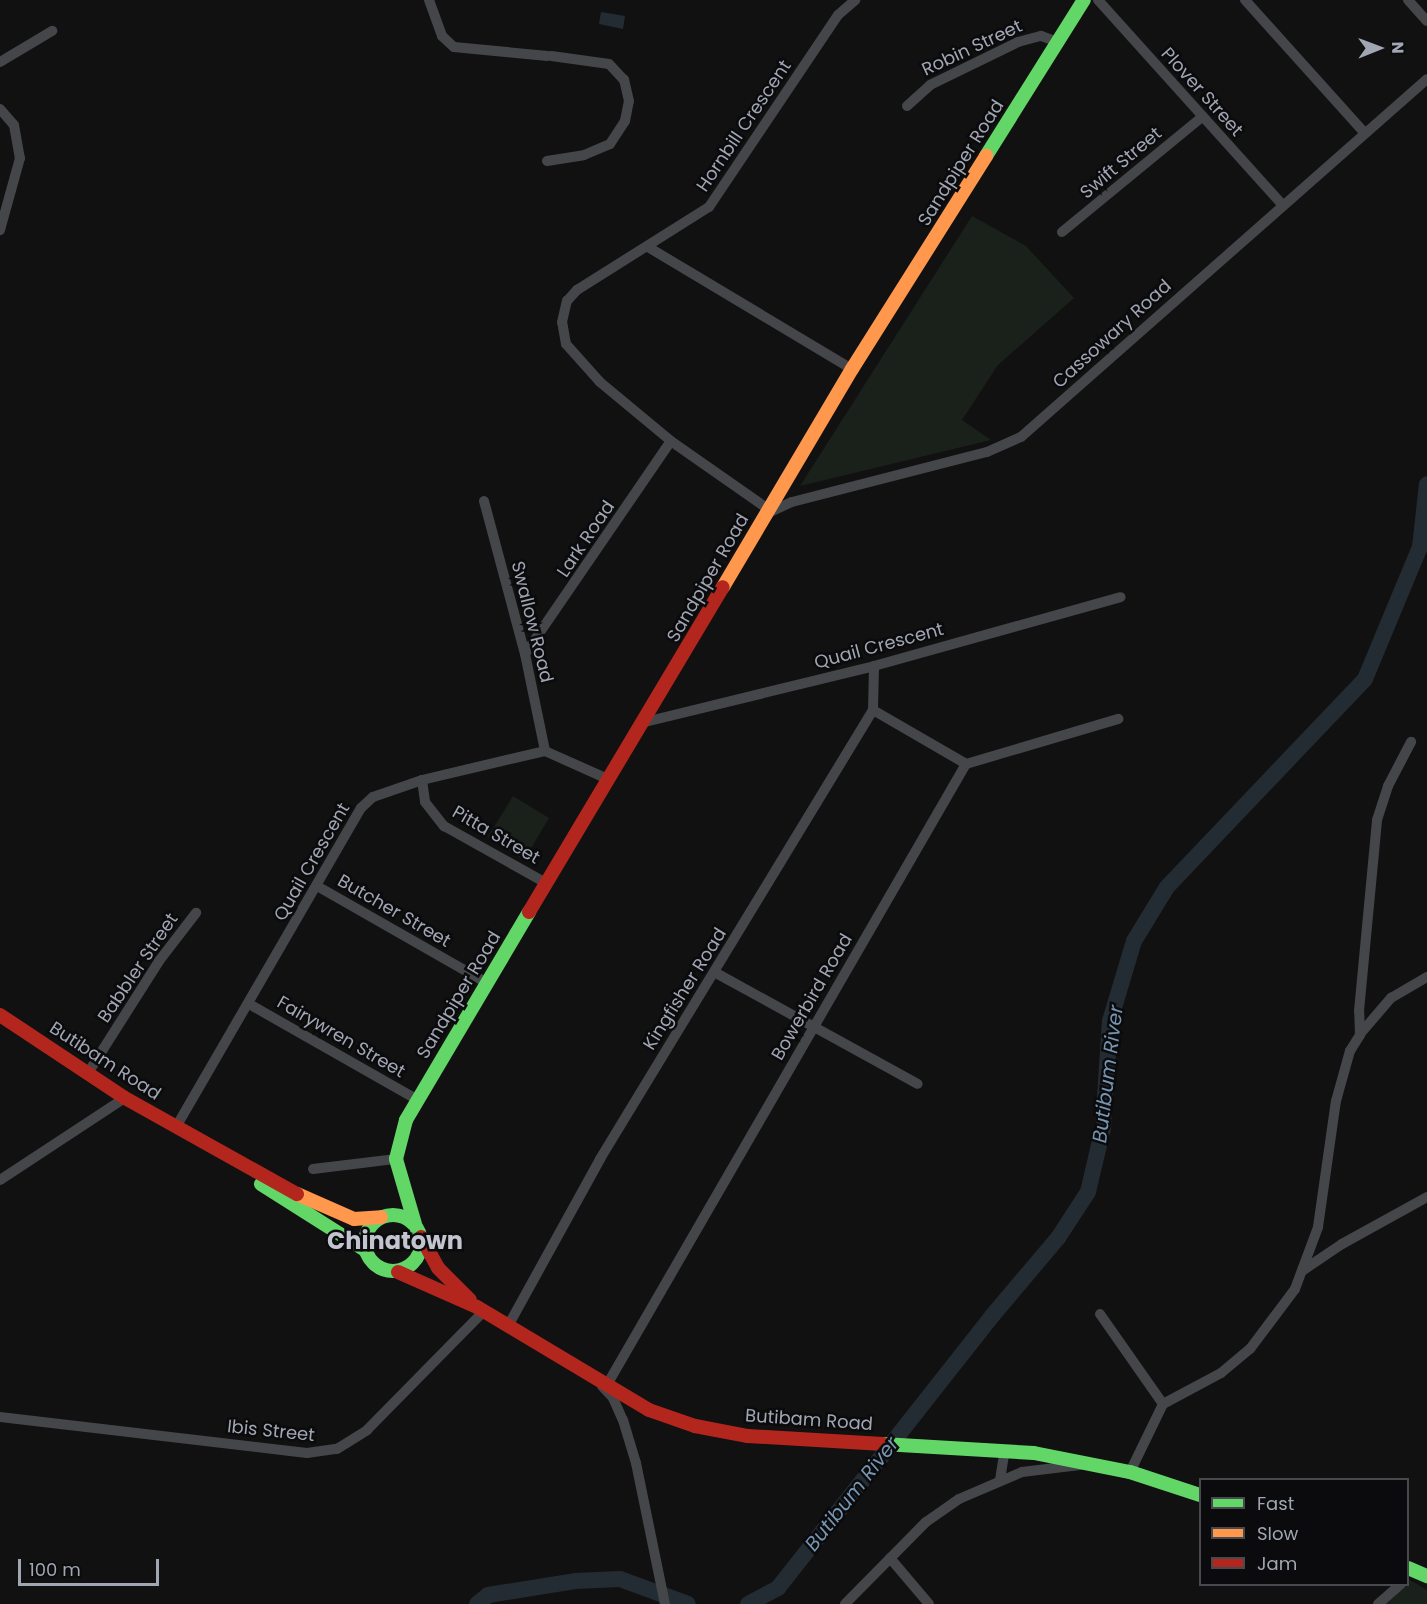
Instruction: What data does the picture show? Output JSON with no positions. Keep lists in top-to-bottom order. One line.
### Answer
{"streets":{"main road":["Sandpiper Road","Butibam Road"],"street":["Robin Street","Plover Street","Hornbill Crescent","Swift Street","Cassowary Road","Lark Road","Swallow Road","Quail Crescent","Pitta Street","Butcher Street","Babbler Street","Kingfisher Road","Bowerbird Road","Fairywren Street","Ibis Street"]},"crossings":[["Robin Street","Sandpiper Road"],["Plover Street","Swift Street"],["Plover Street","Cassowary Road"],["Hornbill Crescent","Sandpiper Road"],["Hornbill Crescent","Cassowary Road"],["Hornbill Crescent","Lark Road"],["Sandpiper Road","Cassowary Road"],["Sandpiper Road","Quail Crescent"],["Sandpiper Road","Pitta Street"],["Sandpiper Road","Butcher Street"],["Sandpiper Road","Fairywren Street"],["Sandpiper Road","Butibam Road"],["Lark Road","Swallow Road"],["Swallow Road","Quail Crescent"],["Quail Crescent","Pitta Street"],["Quail Crescent","Butcher Street"],["Quail Crescent","Kingfisher Road"],["Quail Crescent","Fairywren Street"],["Quail Crescent","Butibam Road"],["Babbler Street","Butibam Road"],["Kingfisher Road","Butibam Road"],["Bowerbird Road","Butibam Road"],["Butibam Road","Ibis Street"]],"districts":["Chinatown"],"water":["Butibum River"],"legend":["Fast","Slow","Jam"],"scale_bar":"100 m","north":"right"}
